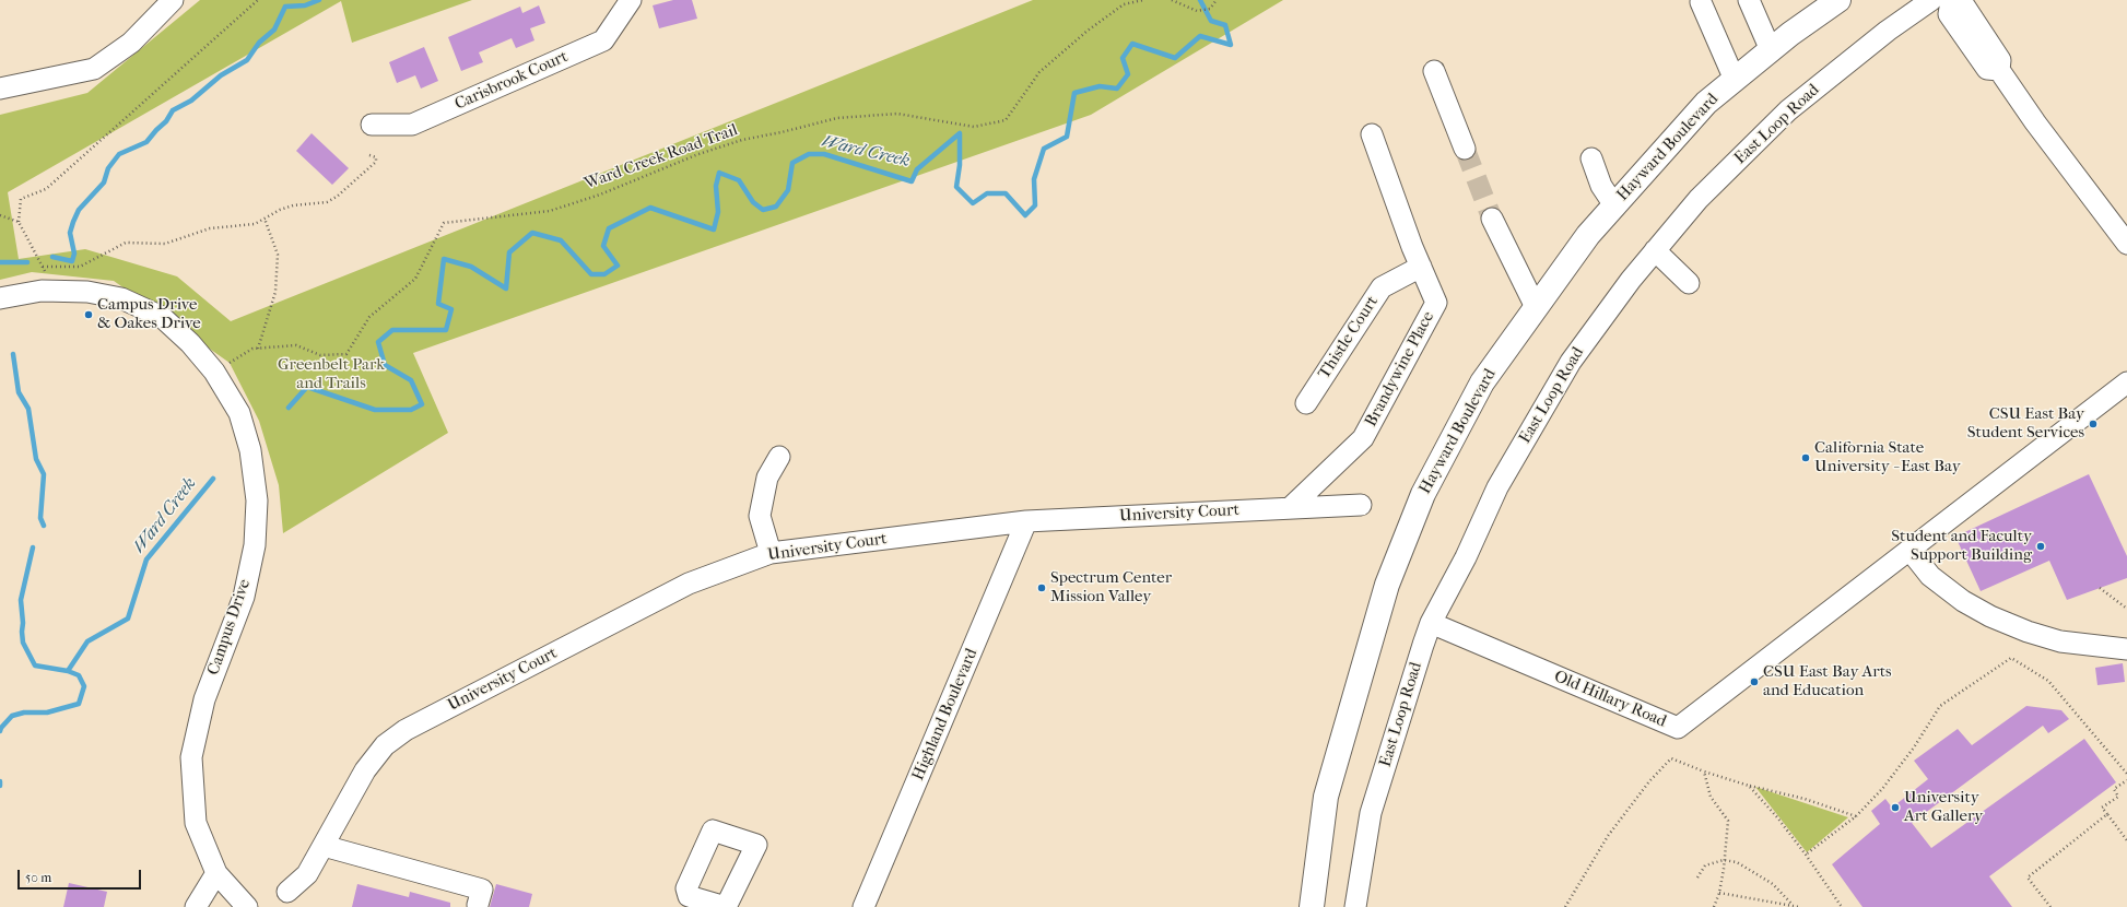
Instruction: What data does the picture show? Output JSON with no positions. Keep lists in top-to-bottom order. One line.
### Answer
{"streets":{"main road":["Hayward Boulevard"],"street":["Carisbrook Court","East Loop Road","Thistle Court","Brandywine Place","University Court","Campus Drive","Old Hillary Road","Highland Boulevard"],"path":["Ward Creek Road Trail"]},"crossings":[["East Loop Road","Old Hillary Road"],["Ward Creek Road Trail","Campus Drive"],["Thistle Court","Brandywine Place"],["Brandywine Place","University Court"],["University Court","Highland Boulevard"]],"water":["Ward Creek"],"parks":["Greenbelt Park and Trails"],"places":["Campus Drive & Oakes Drive","CSU East Bay Student Services","California State University - East Bay","Student and Faculty Support Building","Spectrum Center Mission Valley","CSU East Bay Arts and Education","University Art Gallery"],"scale_bar":"50 m"}
